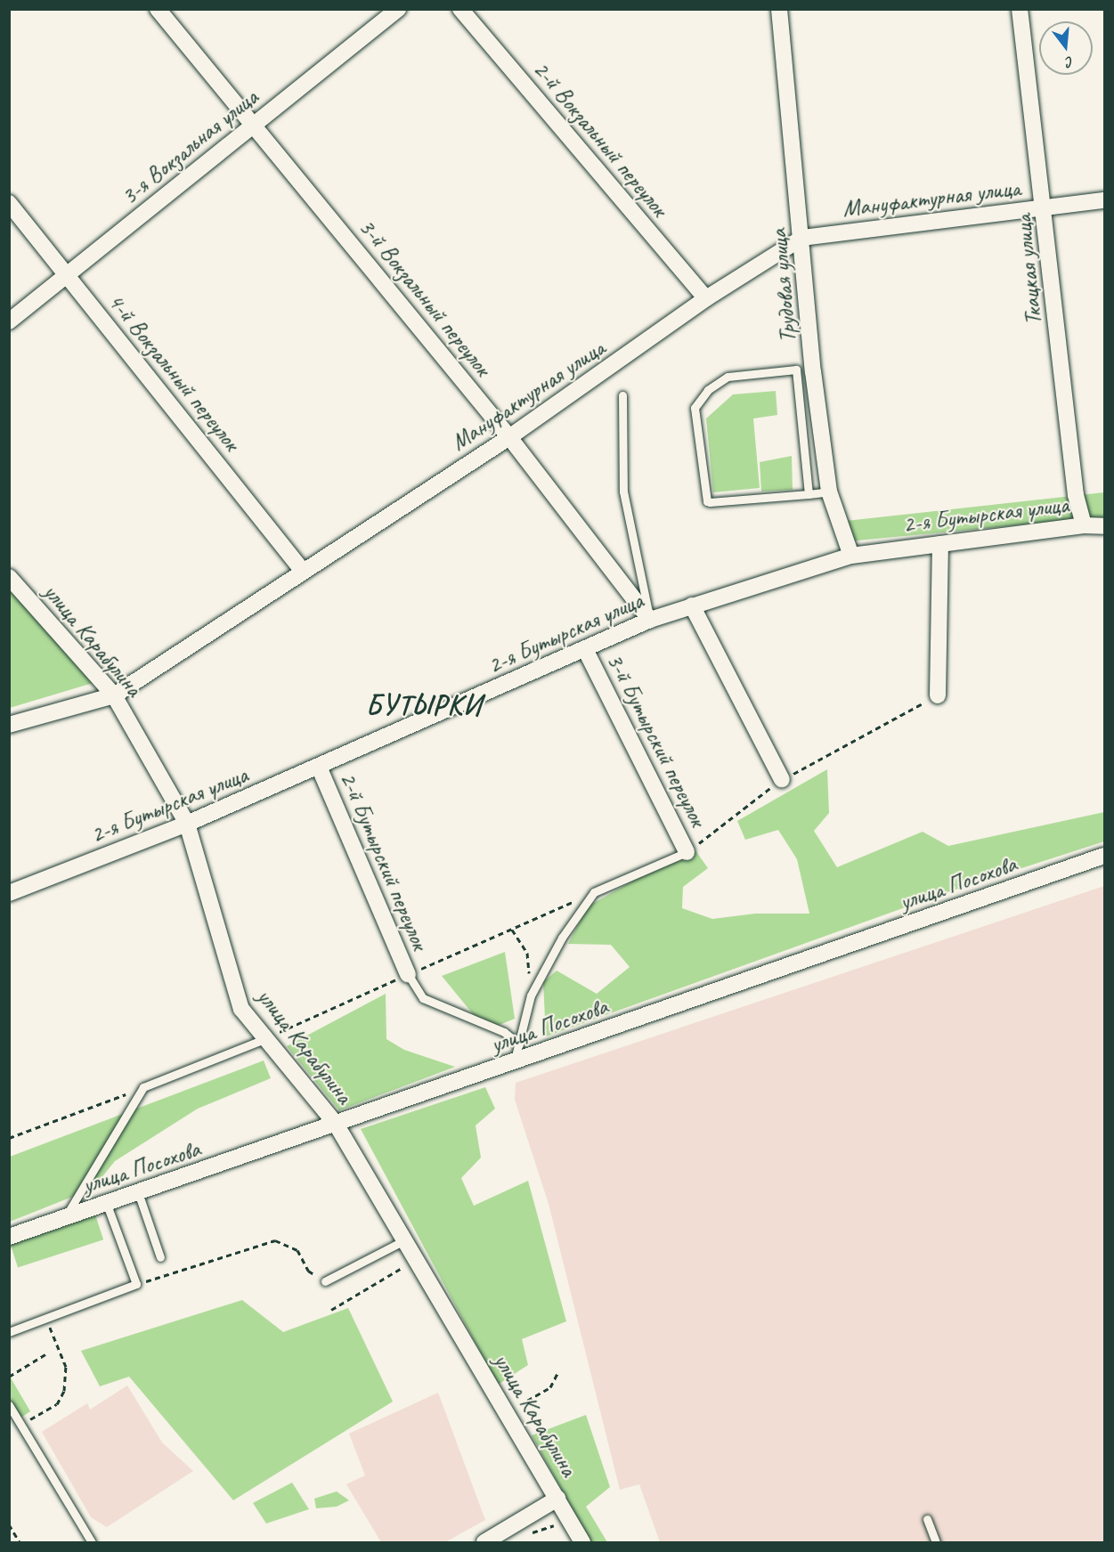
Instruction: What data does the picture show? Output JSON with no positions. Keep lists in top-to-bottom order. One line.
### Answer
{"streets":{"street":["2-й Вокзальный переулок","3-я Вокзальная улица","Мануфактурная улица","Ткацкая улица","Трудовая улица","3-й Вокзальный переулок","4-й Вокзальный переулок","2-я Бутырская улица","улица Карабулина","3-й Бутырский переулок","2-й Бутырский переулок","улица Посохова"]},"crossings":[["2-й Вокзальный переулок","Мануфактурная улица"],["3-я Вокзальная улица","3-й Вокзальный переулок"],["3-я Вокзальная улица","4-й Вокзальный переулок"],["Мануфактурная улица","Ткацкая улица"],["Мануфактурная улица","Трудовая улица"],["Мануфактурная улица","3-й Вокзальный переулок"],["Мануфактурная улица","4-й Вокзальный переулок"],["Мануфактурная улица","улица Карабулина"],["Ткацкая улица","2-я Бутырская улица"],["Трудовая улица","2-я Бутырская улица"],["3-й Вокзальный переулок","2-я Бутырская улица"],["2-я Бутырская улица","улица Карабулина"],["2-я Бутырская улица","3-й Бутырский переулок"],["2-я Бутырская улица","2-й Бутырский переулок"],["улица Карабулина","улица Посохова"]],"districts":["БУТЫРКИ"],"north":"bottom"}
